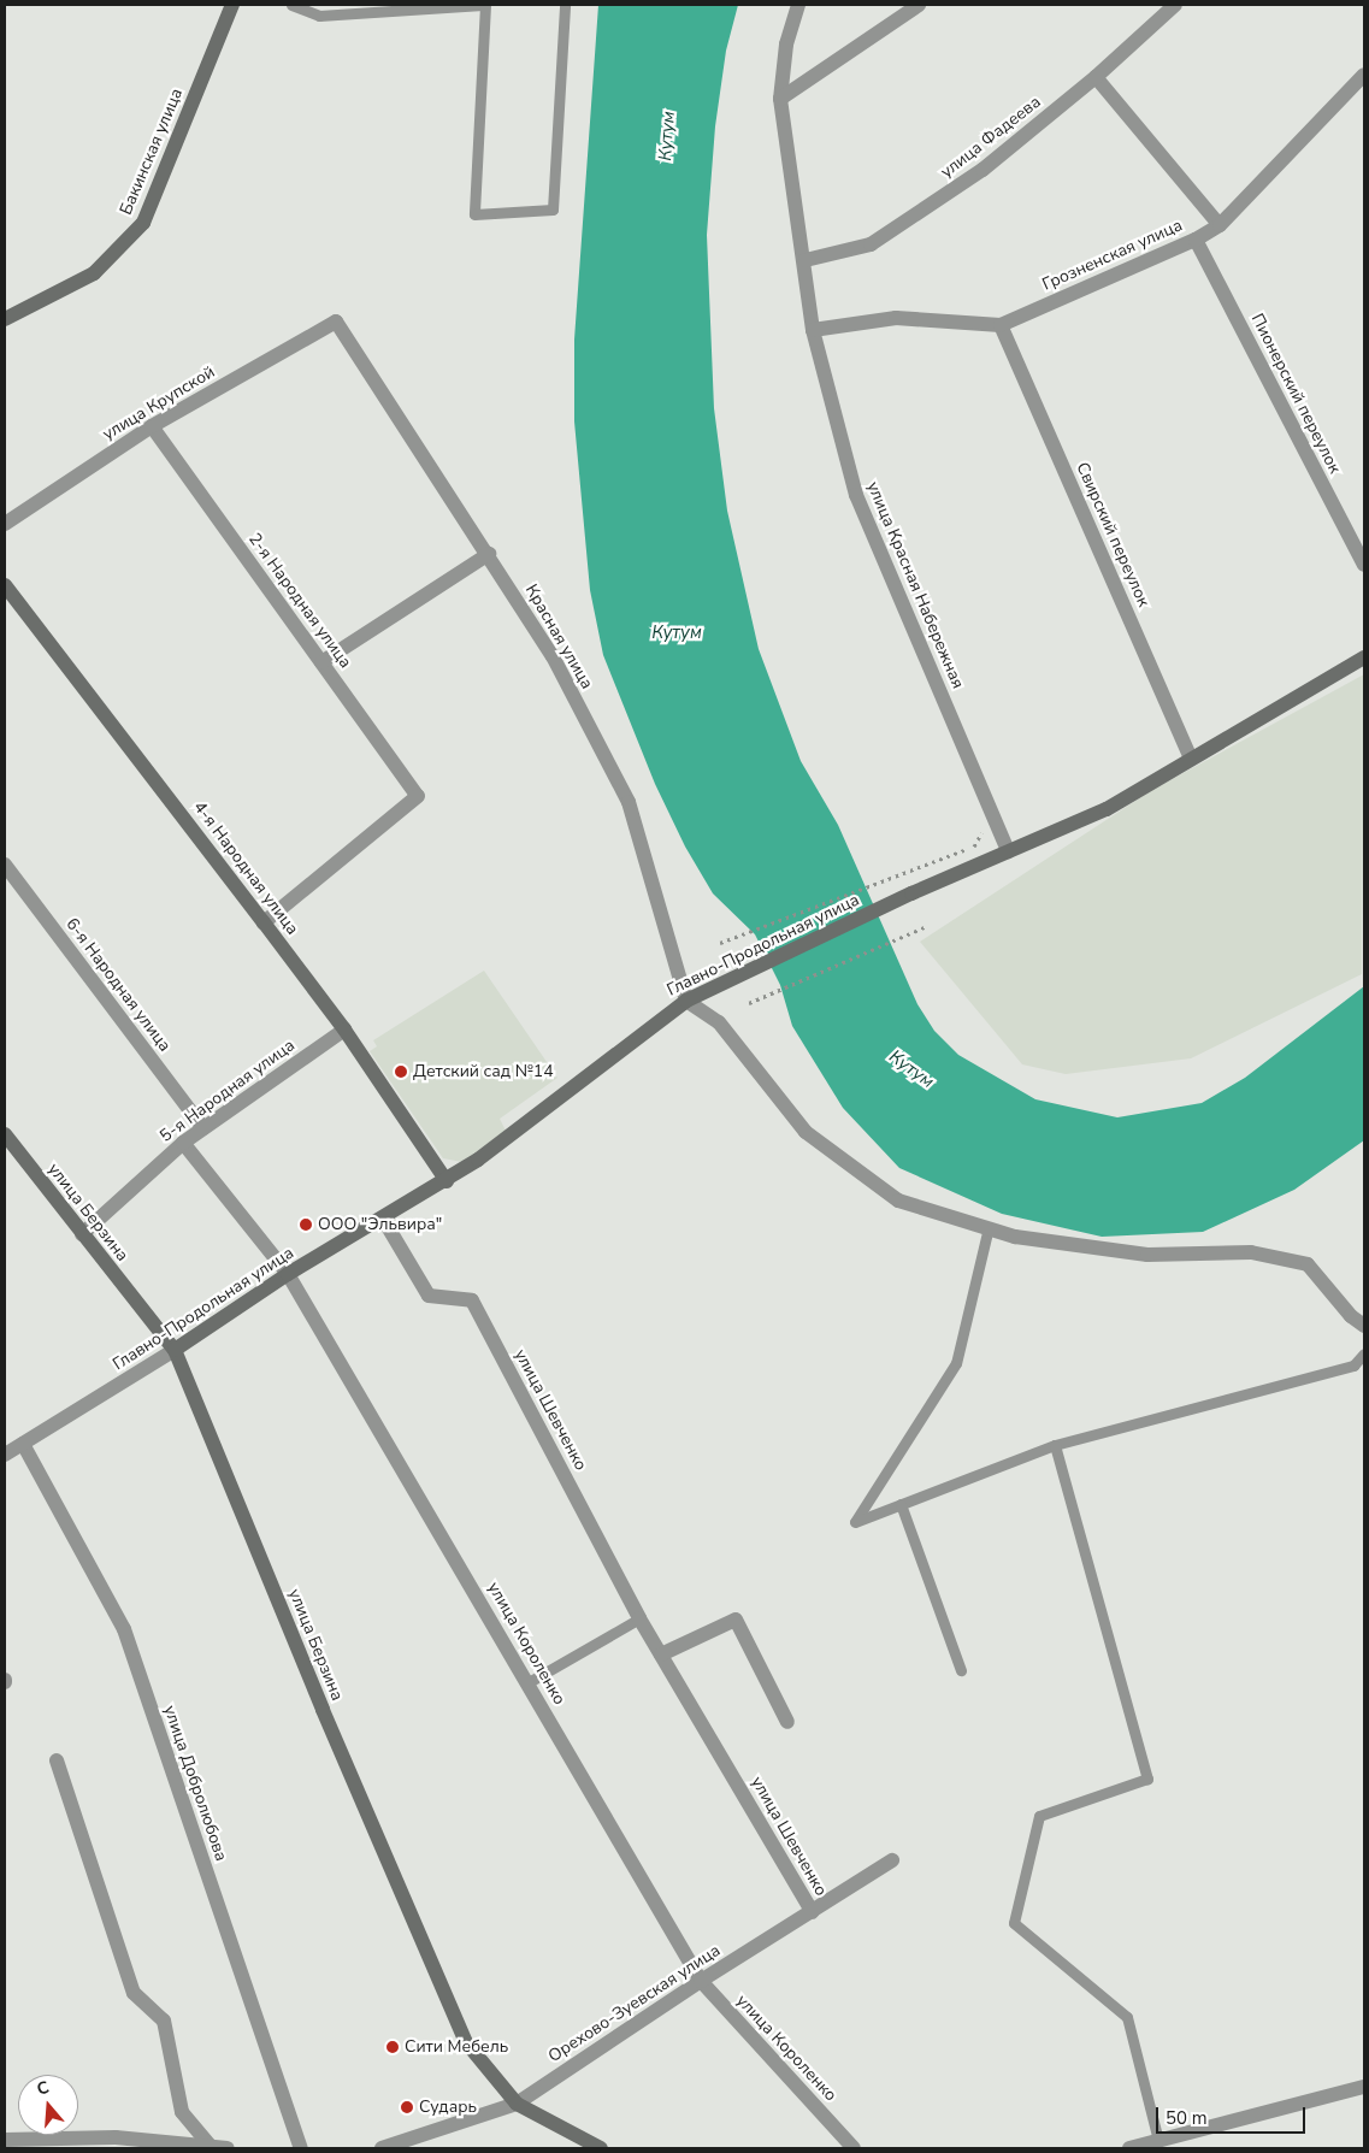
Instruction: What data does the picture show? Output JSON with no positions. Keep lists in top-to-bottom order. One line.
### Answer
{"streets":{"street":["улица Фадеева","Бакинская улица","Грозненская улица","Пионерский переулок","улица Крупской","Свирский переулок","улица Красная Набережная","2-я Народная улица","Красная улица","4-я Народная улица","Главно-Продольная улица","6-я Народная улица","5-я Народная улица","улица Берзина","улица Шевченко","улица Короленко","улица Добролюбова","Орехово-Зуевская улица"]},"crossings":[["улица Фадеева","улица Красная Набережная"],["Грозненская улица","Пионерский переулок"],["Грозненская улица","Свирский переулок"],["Грозненская улица","улица Красная Набережная"],["улица Крупской","2-я Народная улица"],["улица Крупской","Красная улица"],["улица Красная Набережная","Главно-Продольная улица"],["2-я Народная улица","4-я Народная улица"],["Красная улица","Главно-Продольная улица"],["4-я Народная улица","Главно-Продольная улица"],["4-я Народная улица","5-я Народная улица"],["Главно-Продольная улица","улица Берзина"],["Главно-Продольная улица","улица Шевченко"],["Главно-Продольная улица","улица Короленко"],["Главно-Продольная улица","улица Добролюбова"],["6-я Народная улица","5-я Народная улица"],["5-я Народная улица","улица Берзина"],["5-я Народная улица","улица Короленко"],["улица Берзина","Орехово-Зуевская улица"],["улица Шевченко","Орехово-Зуевская улица"],["улица Короленко","Орехово-Зуевская улица"]],"water":["Кутум"],"places":["Детский сад №14","ООО \"Эльвира\"","Сити Мебель","Сударь"],"scale_bar":"50 m","north":"top"}
